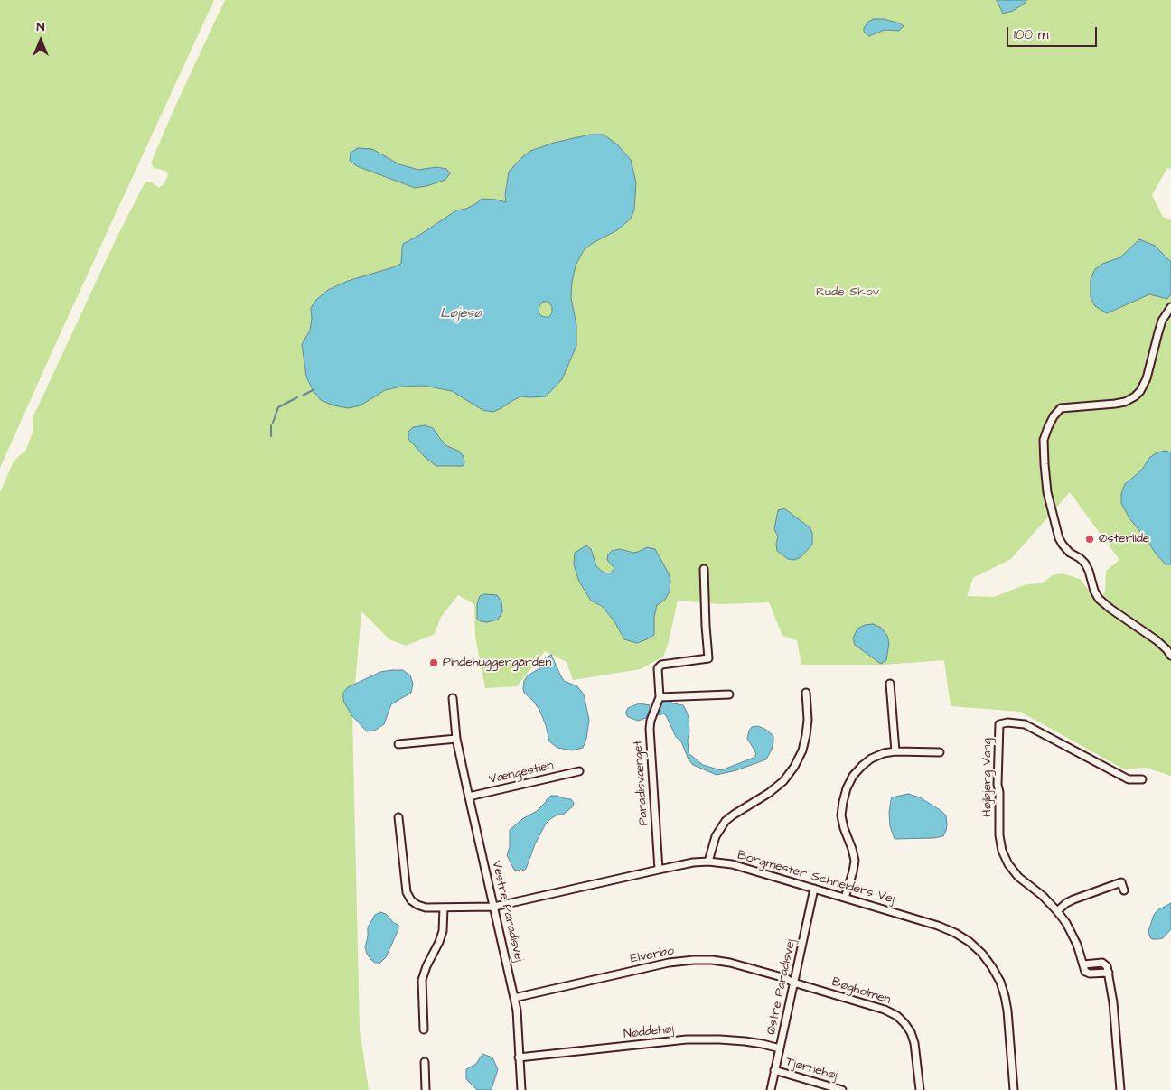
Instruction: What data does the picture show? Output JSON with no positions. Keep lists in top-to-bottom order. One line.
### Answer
{"streets":{"street":["Vængestien","Højbjerg Vang","Paradisvænget","Borgmester Schneiders Vej","Vestre Paradisvej","Elverbo","Østre Paradisvej","Bøgholmen","Nøddehøj","Tjørnehøj"]},"crossings":[["Vængestien","Vestre Paradisvej"],["Paradisvænget","Borgmester Schneiders Vej"],["Borgmester Schneiders Vej","Vestre Paradisvej"],["Borgmester Schneiders Vej","Østre Paradisvej"],["Vestre Paradisvej","Elverbo"],["Vestre Paradisvej","Nøddehøj"],["Elverbo","Østre Paradisvej"],["Elverbo","Bøgholmen"],["Østre Paradisvej","Bøgholmen"],["Østre Paradisvej","Nøddehøj"],["Østre Paradisvej","Tjørnehøj"]],"water":["Løjesø"],"parks":["Rude Skov"],"places":["Østerlide","Pindehuggergården"],"scale_bar":"100 m","north":"top"}
